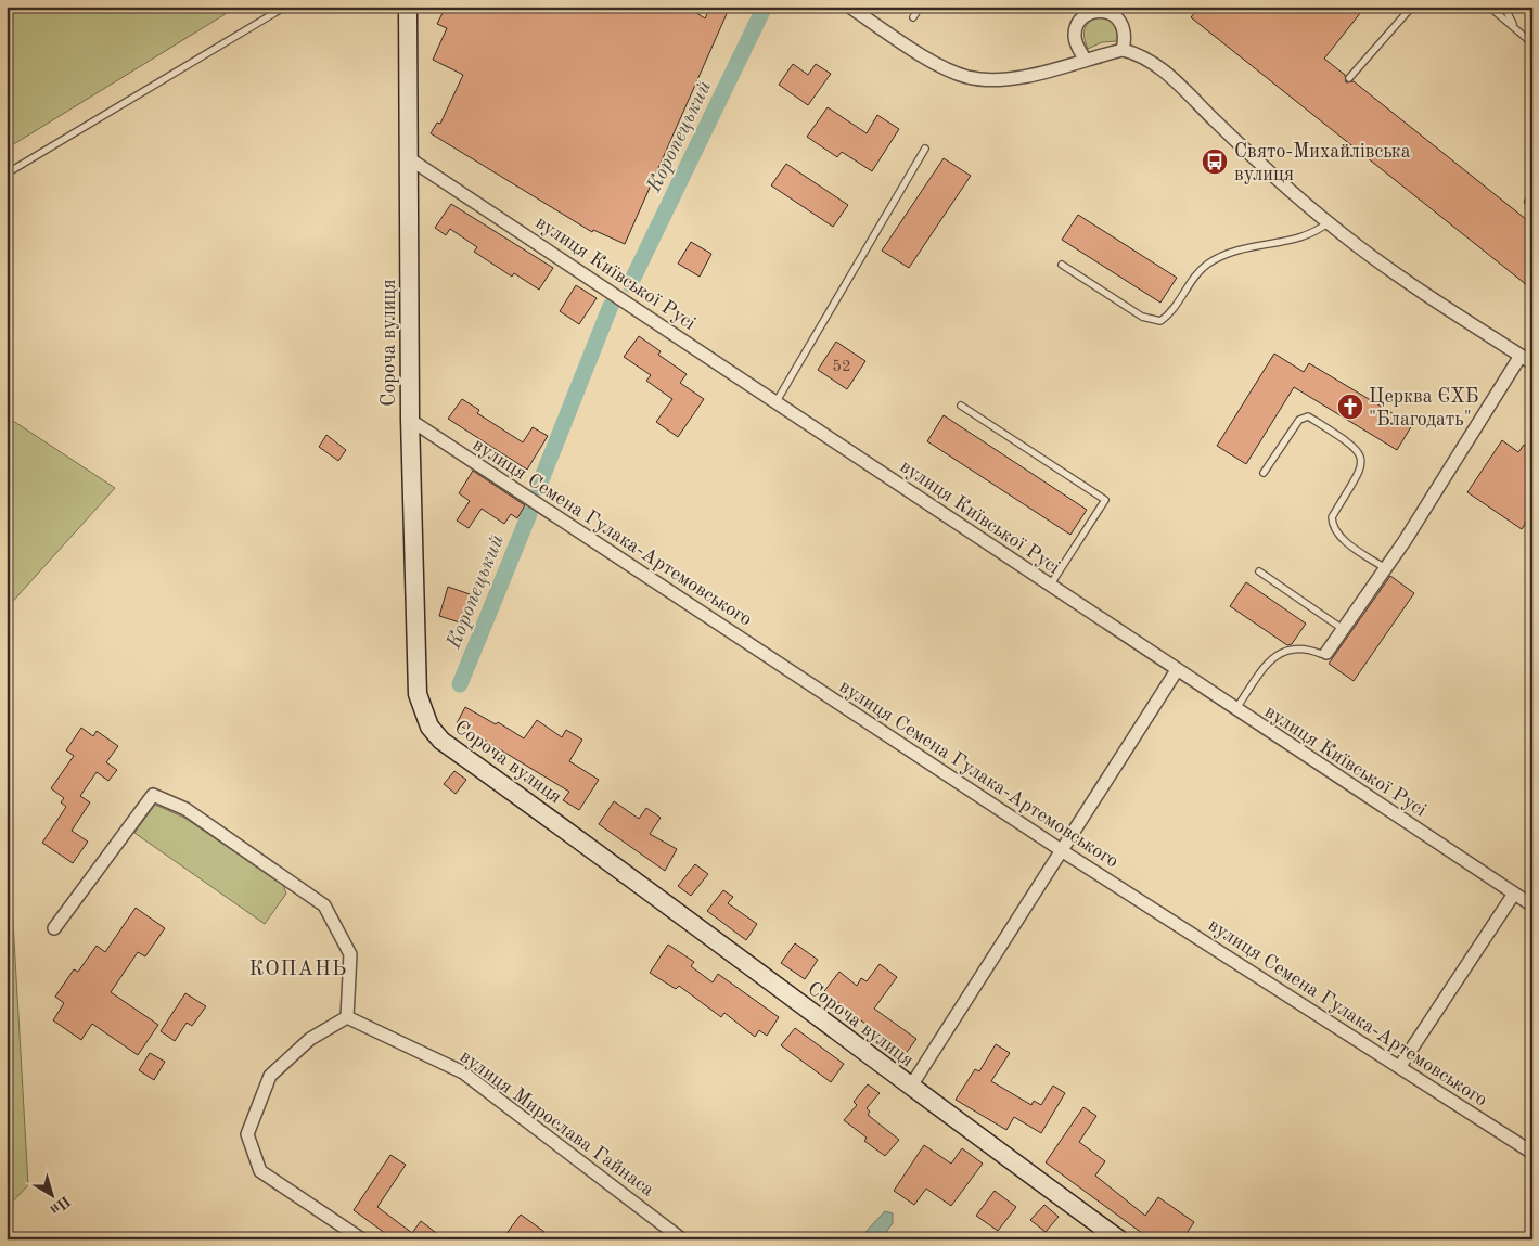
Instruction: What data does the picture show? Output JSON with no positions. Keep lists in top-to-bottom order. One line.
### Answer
{"streets":{"main road":["Сороча вулиця"],"street":["вулиця Київської Русі","вулиця Семена Гулака-Артемовського","вулиця Мирослава Гайнаса"]},"crossings":[["вулиця Київської Русі","Сороча вулиця"],["Сороча вулиця","вулиця Семена Гулака-Артемовського"]],"districts":["КОПАНЬ"],"water":["Коропецький"],"places":{"bus stop":["Свято-Михайлівська вулиця"],"church":["Церква ЄХБ \"Благодать\""]},"house_numbers":["52"],"north":"bottom right"}
